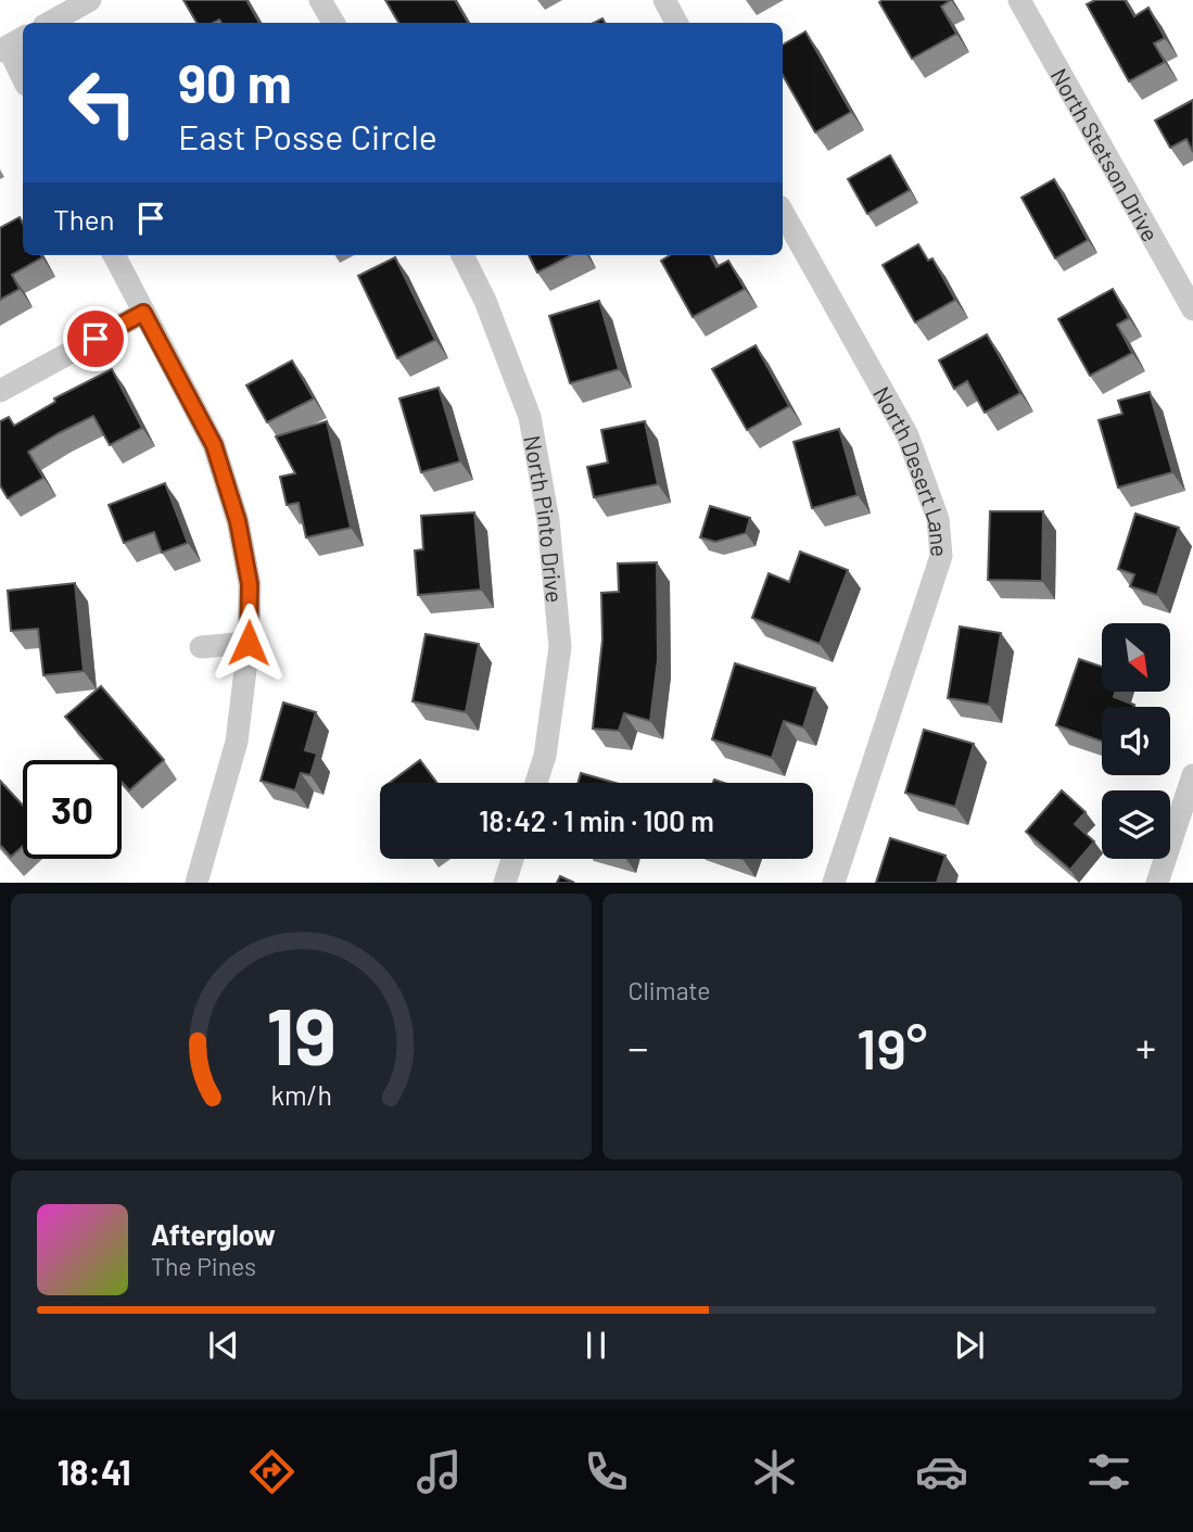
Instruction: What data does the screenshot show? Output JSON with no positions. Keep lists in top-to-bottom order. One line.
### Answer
{"streets":{"street":["North Stetson Drive","North Desert Lane","North Pinto Drive"]},"north":"bottom right","page":{"turn":["90 m","East Posse Circle"],"then":"Then","limit":"30","trip":"18:42 · 1 min · 100 m","tile":"Climate","heat":["−","19°","+"],"song":["Afterglow","The Pines"],"tabs":"18:41","gauge":["19","km/h"]}}
